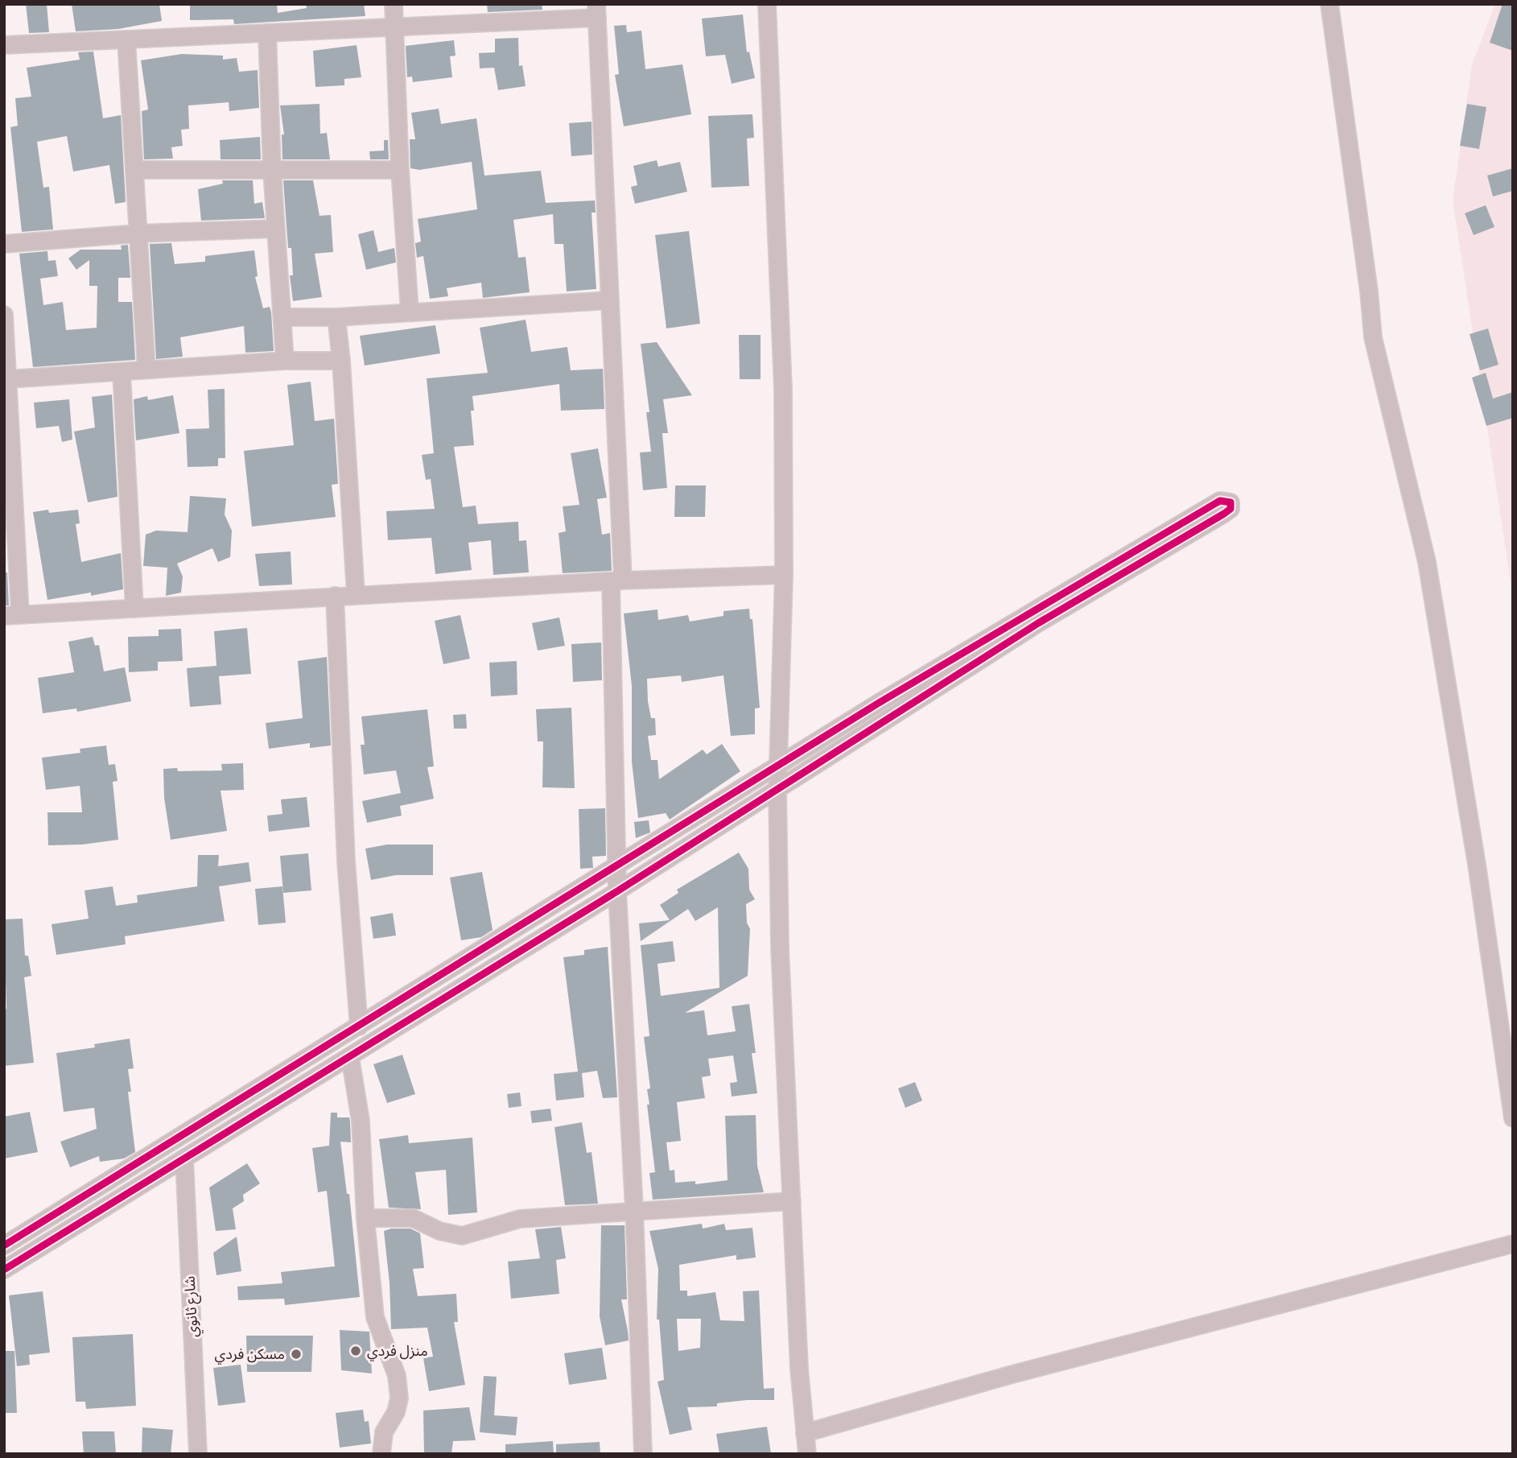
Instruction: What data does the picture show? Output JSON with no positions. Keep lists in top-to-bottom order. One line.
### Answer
{"streets":{"street":["شارع ثانوي"]},"places":["منزل فردي","مسكن فردي"]}
